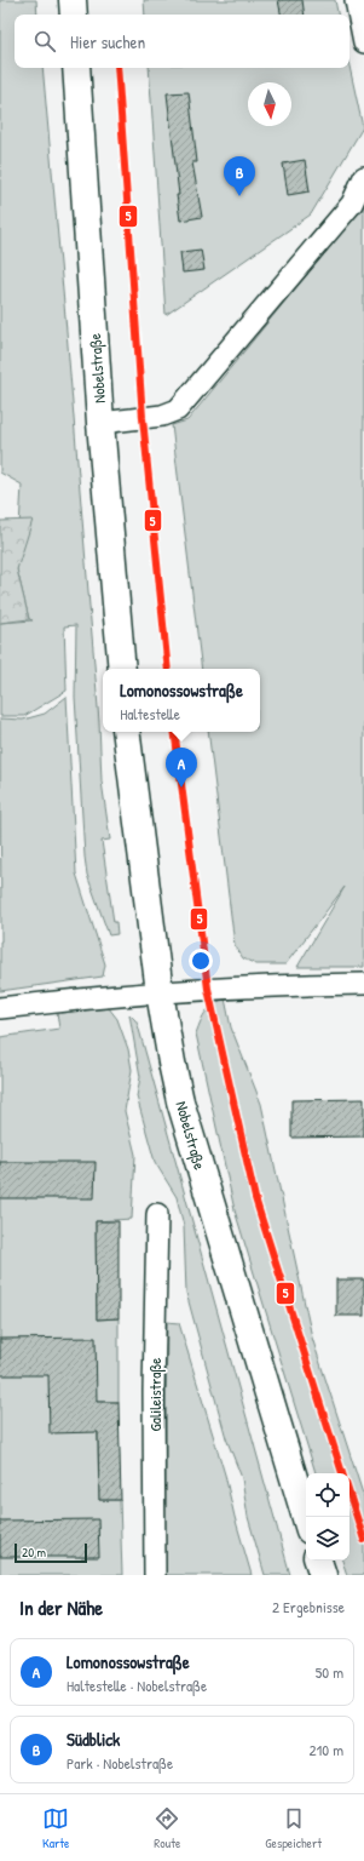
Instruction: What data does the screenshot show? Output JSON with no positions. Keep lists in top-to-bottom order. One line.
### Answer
{"streets":{"main road":["Nobelstraße"],"street":["Galileistraße"]},"lines":["transit line 5"],"scale_bar":"20 m","north":"bottom","page":{"search":"Hier suchen","pins":["B","A"],"popup":["Lomonossowstraße","Haltestelle"],"scale":"20 m","heading":["In der Nähe","2 Ergebnisse"],"list":[{"mark":"A","name":"Lomonossowstraße","note":"Haltestelle · Nobelstraße","value":"50 m"},{"mark":"B","name":"Südblick","note":"Park · Nobelstraße","value":"210 m"}],"nav":["Karte","Route","Gespeichert"]}}
